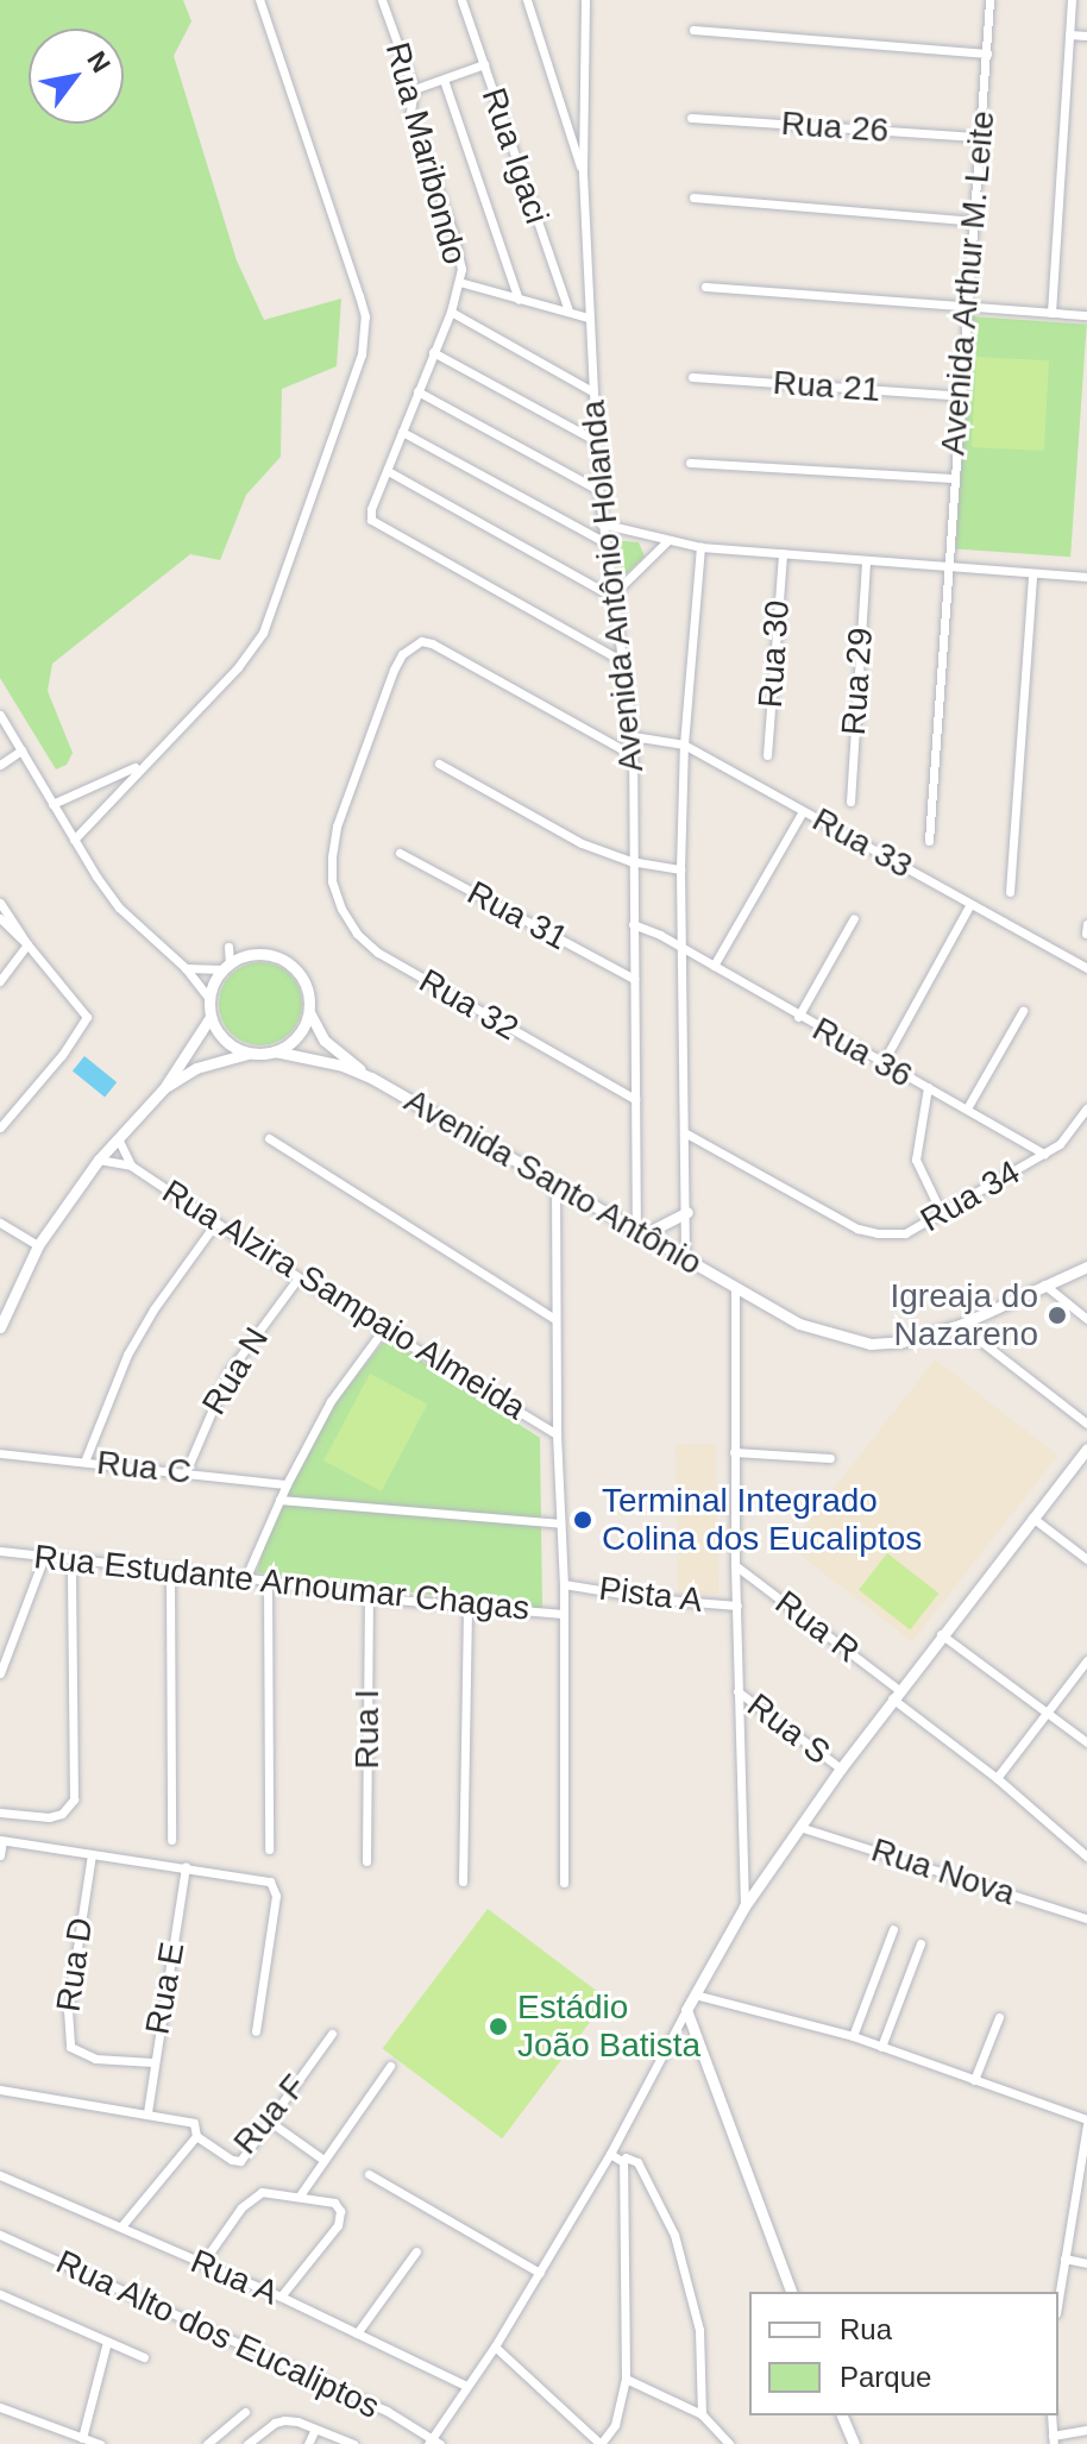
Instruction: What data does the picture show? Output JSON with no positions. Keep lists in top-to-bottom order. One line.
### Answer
{"streets":{"street":["Rua 26","Rua Maribondo","Rua Igaci","Avenida Arthur M. Leite","Rua 21","Avenida Antônio Holanda","Rua 30","Rua 29","Rua 33","Rua 31","Rua 32","Rua 36","Avenida Santo Antônio","Rua 34","Rua Alzira Sampaio Almeida","Rua N","Rua C","Rua Estudante Arnoumar Chagas","Pista A","Rua R","Rua I","Rua S","Rua Nova","Rua D","Rua E","Rua F","Rua A","Rua Alto dos Eucaliptos"]},"crossings":[["Rua 26","Avenida Arthur M. Leite"],["Rua Maribondo","Avenida Antônio Holanda"],["Avenida Arthur M. Leite","Rua 21"],["Avenida Antônio Holanda","Rua 33"],["Avenida Antônio Holanda","Rua 31"],["Avenida Antônio Holanda","Rua 32"],["Avenida Antônio Holanda","Rua 36"],["Avenida Antônio Holanda","Avenida Santo Antônio"],["Rua 36","Rua 34"],["Rua Alzira Sampaio Almeida","Rua N"],["Rua N","Rua C"],["Rua Estudante Arnoumar Chagas","Rua I"],["Rua D","Rua E"],["Rua E","Rua F"]],"places":["Igreaja do Nazareno","Terminal Integrado Colina dos Eucaliptos","Estádio João Batista"],"legend":["Rua","Parque"],"north":"top right"}
